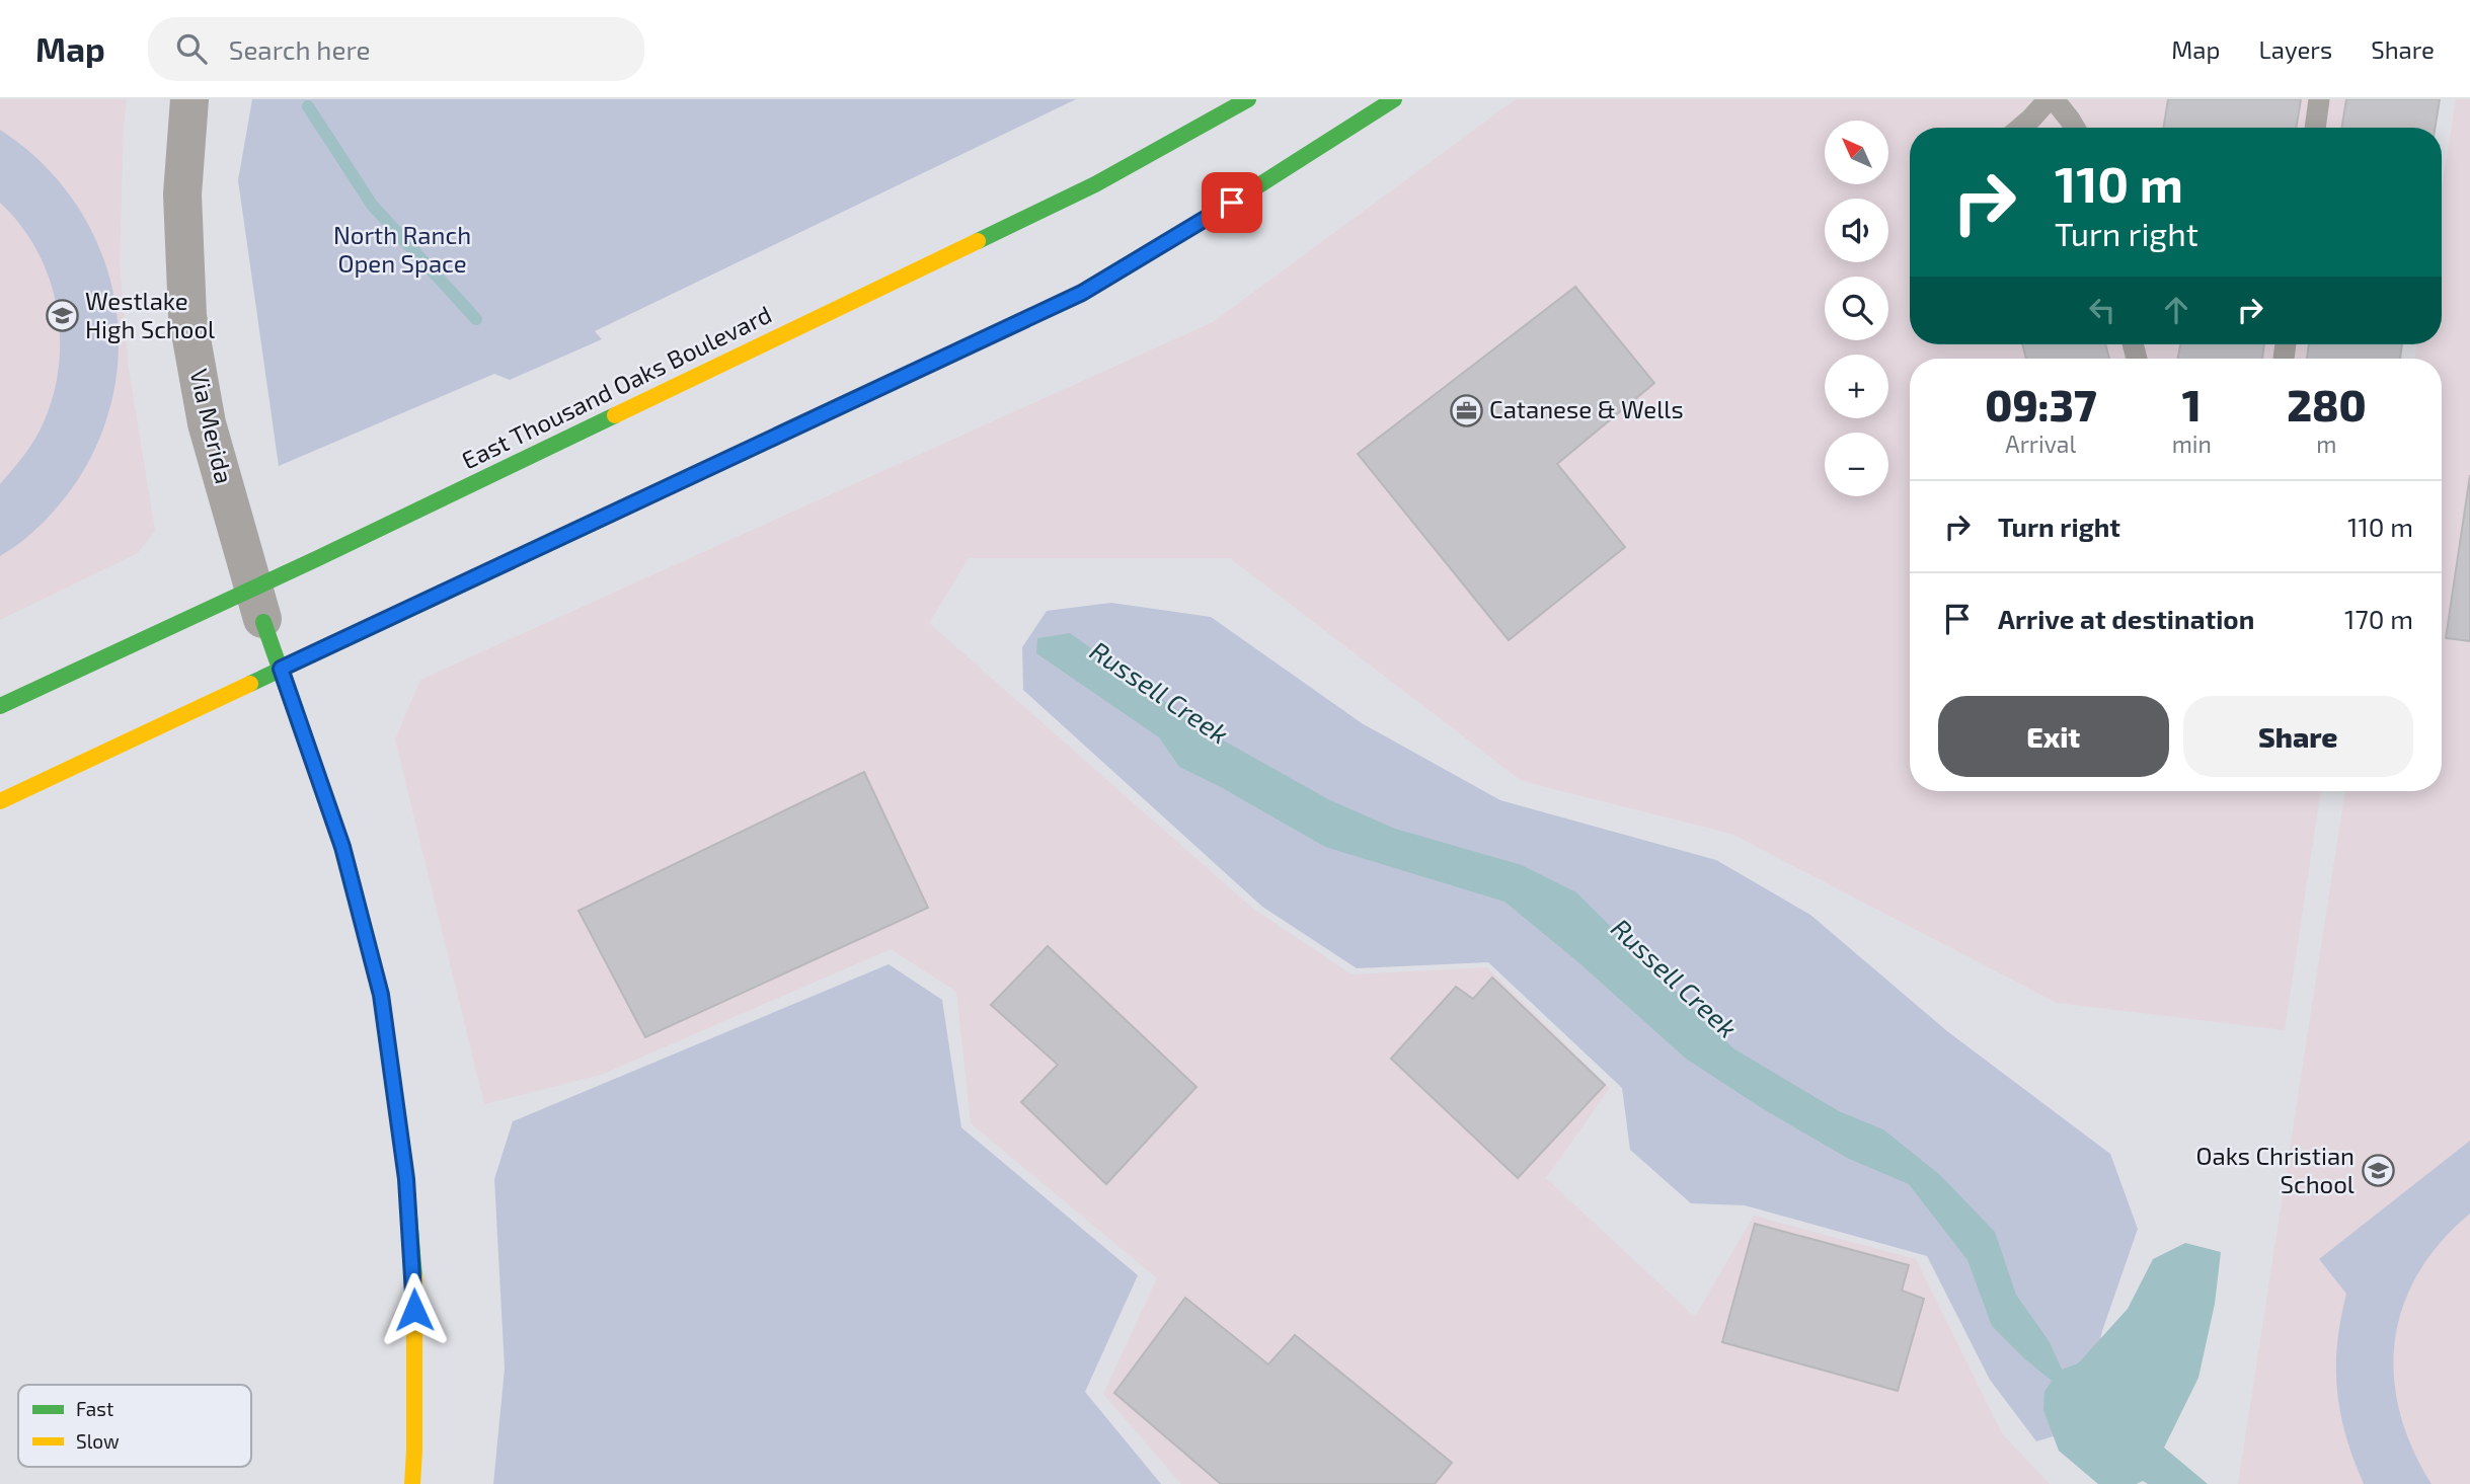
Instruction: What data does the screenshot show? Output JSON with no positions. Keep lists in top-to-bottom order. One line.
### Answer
{"streets":{"main road":["East Thousand Oaks Boulevard"],"street":["Via Merida"]},"crossings":[["East Thousand Oaks Boulevard","Via Merida"]],"water":["Russell Creek"],"parks":["North Ranch Open Space"],"places":{"school or university":["Westlake High School","Oaks Christian School"],"office":["Catanese & Wells"]},"legend":["Fast","Slow"],"north":"top left","page":{"header":"Map","search":"Search here","nav":["Map","Layers","Share"],"map_buttons":["+","−"],"turn":["110 m","Turn right"],"eta":["09:37","Arrival","1","min","280","m"],"list":[{"name":"Turn right","value":"110 m"},{"name":"Arrive at destination","value":"170 m"}],"buttons":["Exit","Share"]}}
